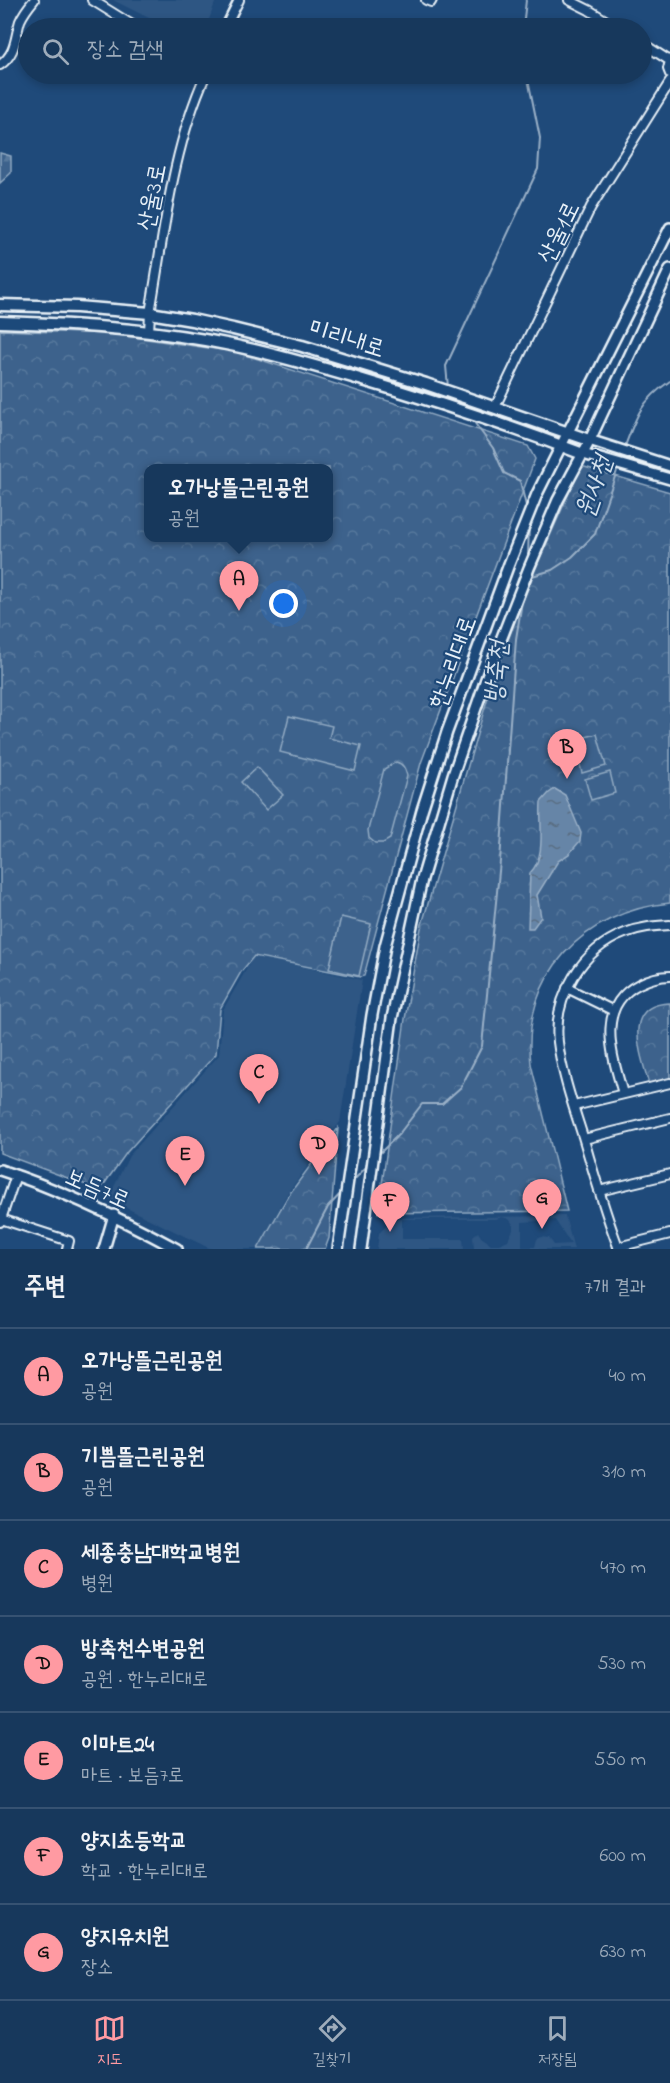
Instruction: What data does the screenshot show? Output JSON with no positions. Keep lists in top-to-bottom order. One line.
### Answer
{"streets":{"main road":["미리내로"],"street":["산울3로","산울1로","한누리대로","보듬7로"]},"crossings":[["산울3로","미리내로"],["산울1로","미리내로"],["미리내로","한누리대로"]],"water":["원사천","방축천"],"page":{"search":"장소 검색","popup":["오가낭뜰근린공원","공원"],"pins":["A","B","C","D","E","G","F"],"heading":["주변","7개 결과"],"list":[{"mark":"A","name":"오가낭뜰근린공원","note":"공원","value":"40 m"},{"mark":"B","name":"기쁨뜰근린공원","note":"공원","value":"310 m"},{"mark":"C","name":"세종충남대학교병원","note":"병원","value":"470 m"},{"mark":"D","name":"방축천수변공원","note":"공원 · 한누리대로","value":"530 m"},{"mark":"E","name":"이마트24","note":"마트 · 보듬7로","value":"550 m"},{"mark":"F","name":"양지초등학교","note":"학교 · 한누리대로","value":"600 m"},{"mark":"G","name":"양지유치원","note":"장소","value":"630 m"}],"nav":["지도","길찾기","저장됨"]}}
